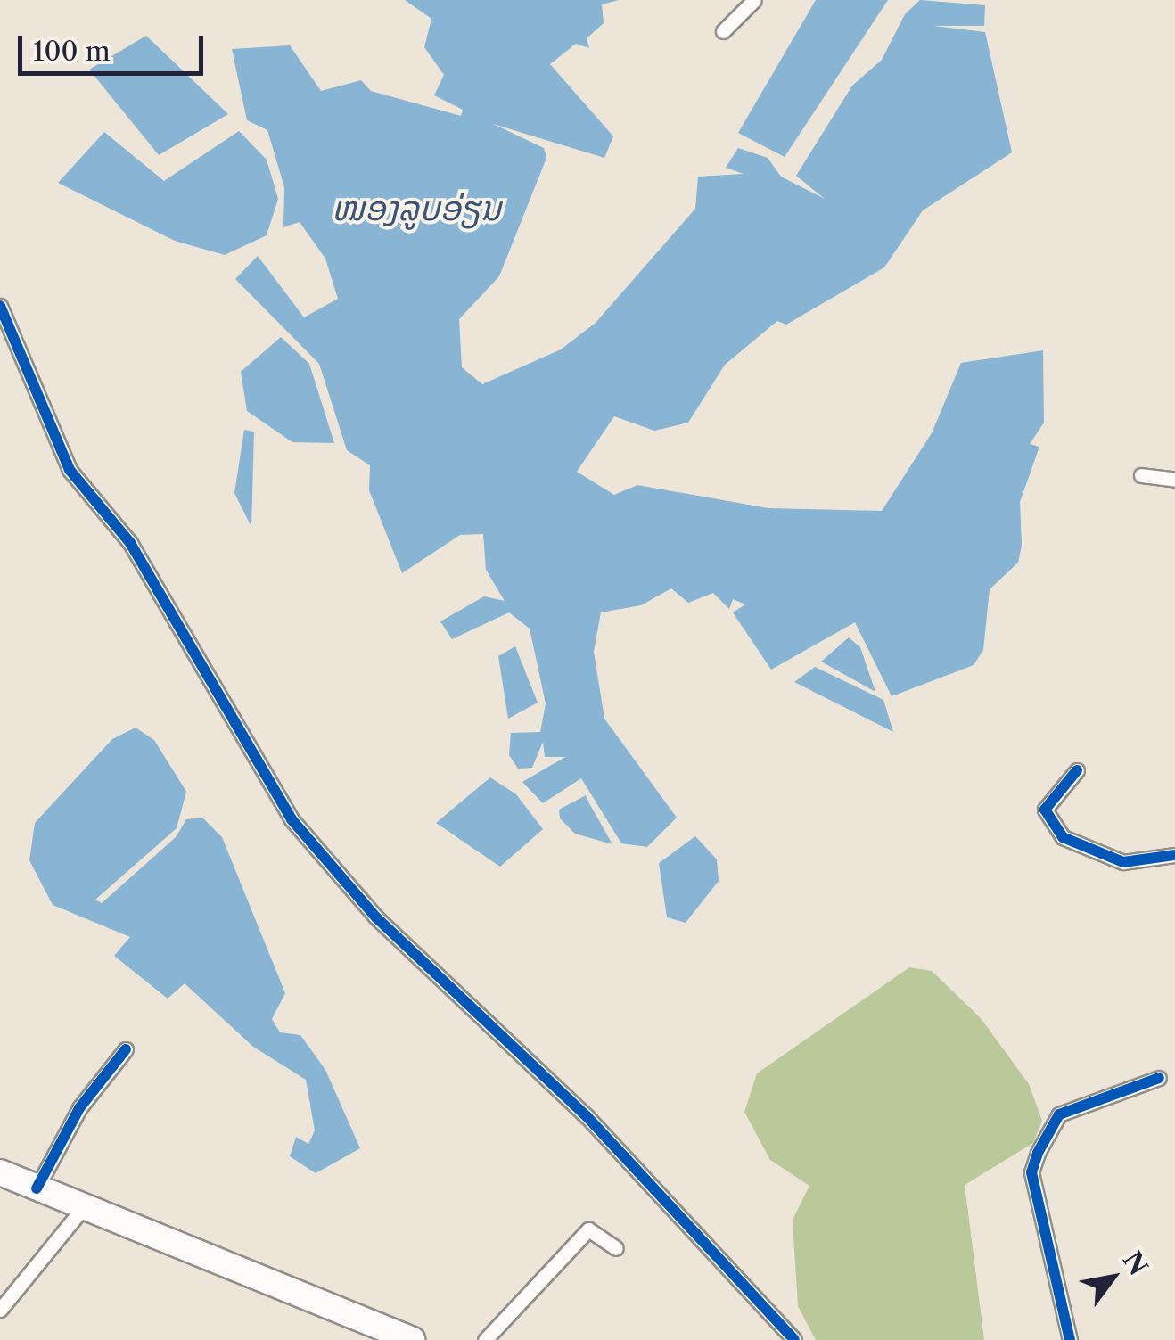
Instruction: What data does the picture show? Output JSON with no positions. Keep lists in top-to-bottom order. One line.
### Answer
{"water":["ໜອງລູບອ່ຽນ"],"scale_bar":"100 m","north":"top right"}
